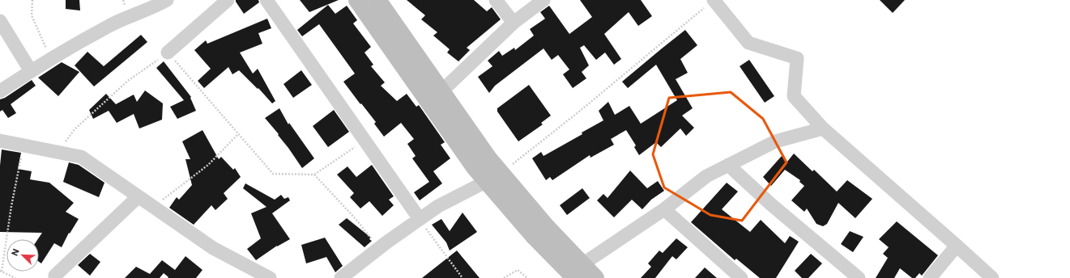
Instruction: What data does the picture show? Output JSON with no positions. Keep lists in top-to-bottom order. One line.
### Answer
{"north":"top left"}
